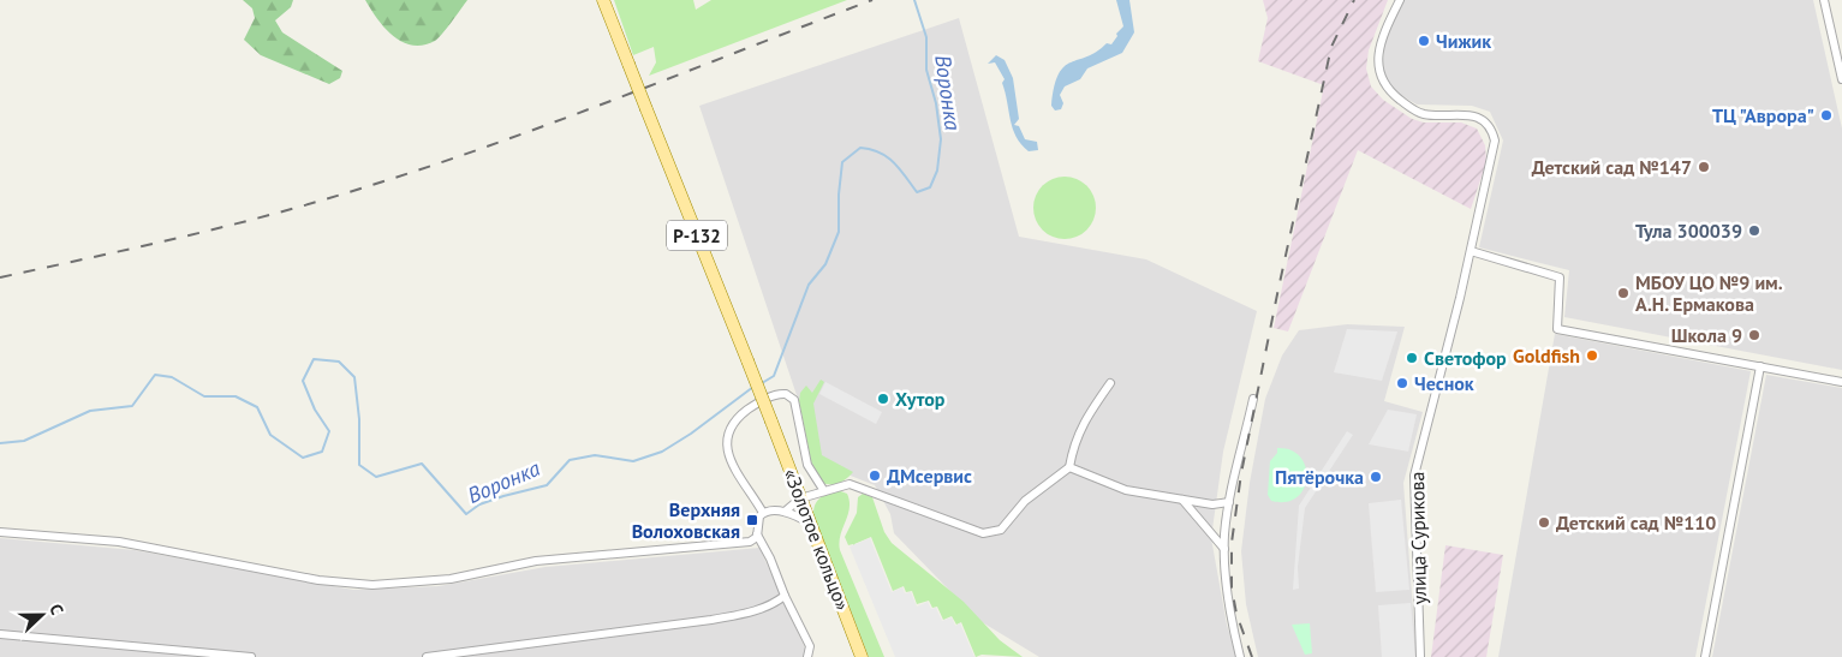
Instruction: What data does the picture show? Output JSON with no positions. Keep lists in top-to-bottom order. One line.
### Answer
{"streets":{"main road":["Р-132","«Золотое кольцо»"],"street":["улица Сурикова"]},"water":["Воронка"],"places":{"other":["Чижик","ТЦ \"Аврора\"","Детский сад №147","Тула 300039","МБОУ ЦО №9 им. А.Н. Ермакова","Школа 9","Goldfish","Светофор","Чеснок","Хутор","ДМсервис","Пятёрочка","Детский сад №110"],"transit":["Верхняя Волоховская"]},"north":"right"}
